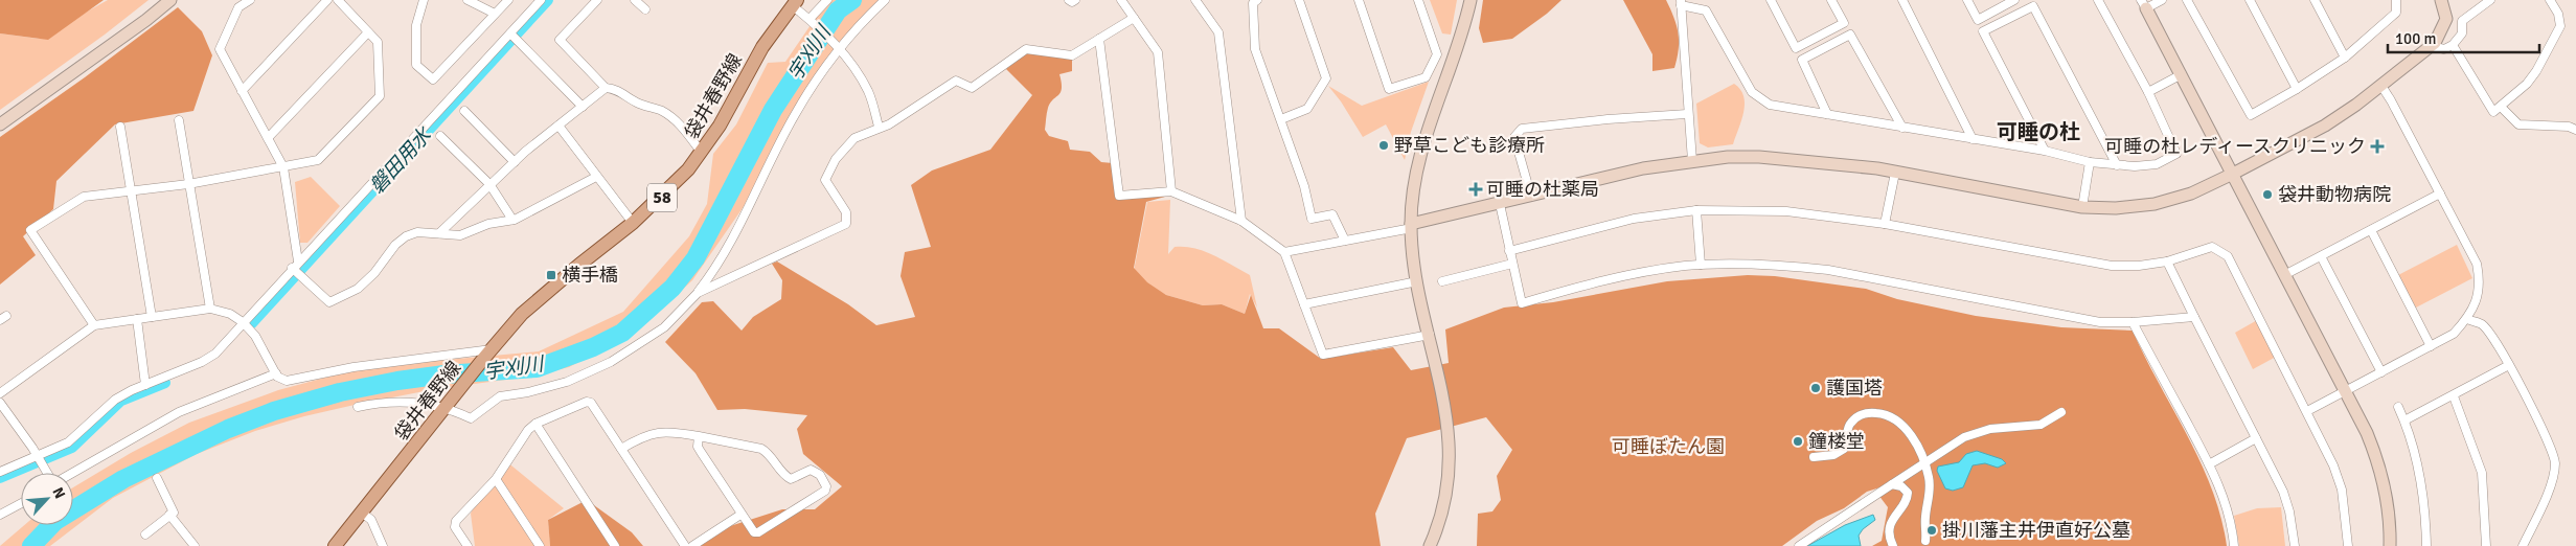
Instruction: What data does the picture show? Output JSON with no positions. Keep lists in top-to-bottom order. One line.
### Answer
{"streets":{"main road":["袋井春野線","58"]},"districts":["可睡の杜"],"water":["宇刈川","磐田用水"],"parks":["可睡ぼたん園"],"places":{"other":["野草こども診療所","袋井動物病院","護国塔","鐘楼堂","掛川藩主井伊直好公墓"],"health":["可睡の杜レディースクリニック","可睡の杜薬局"],"transit":["横手橋"]},"scale_bar":"100 m","north":"top right"}
